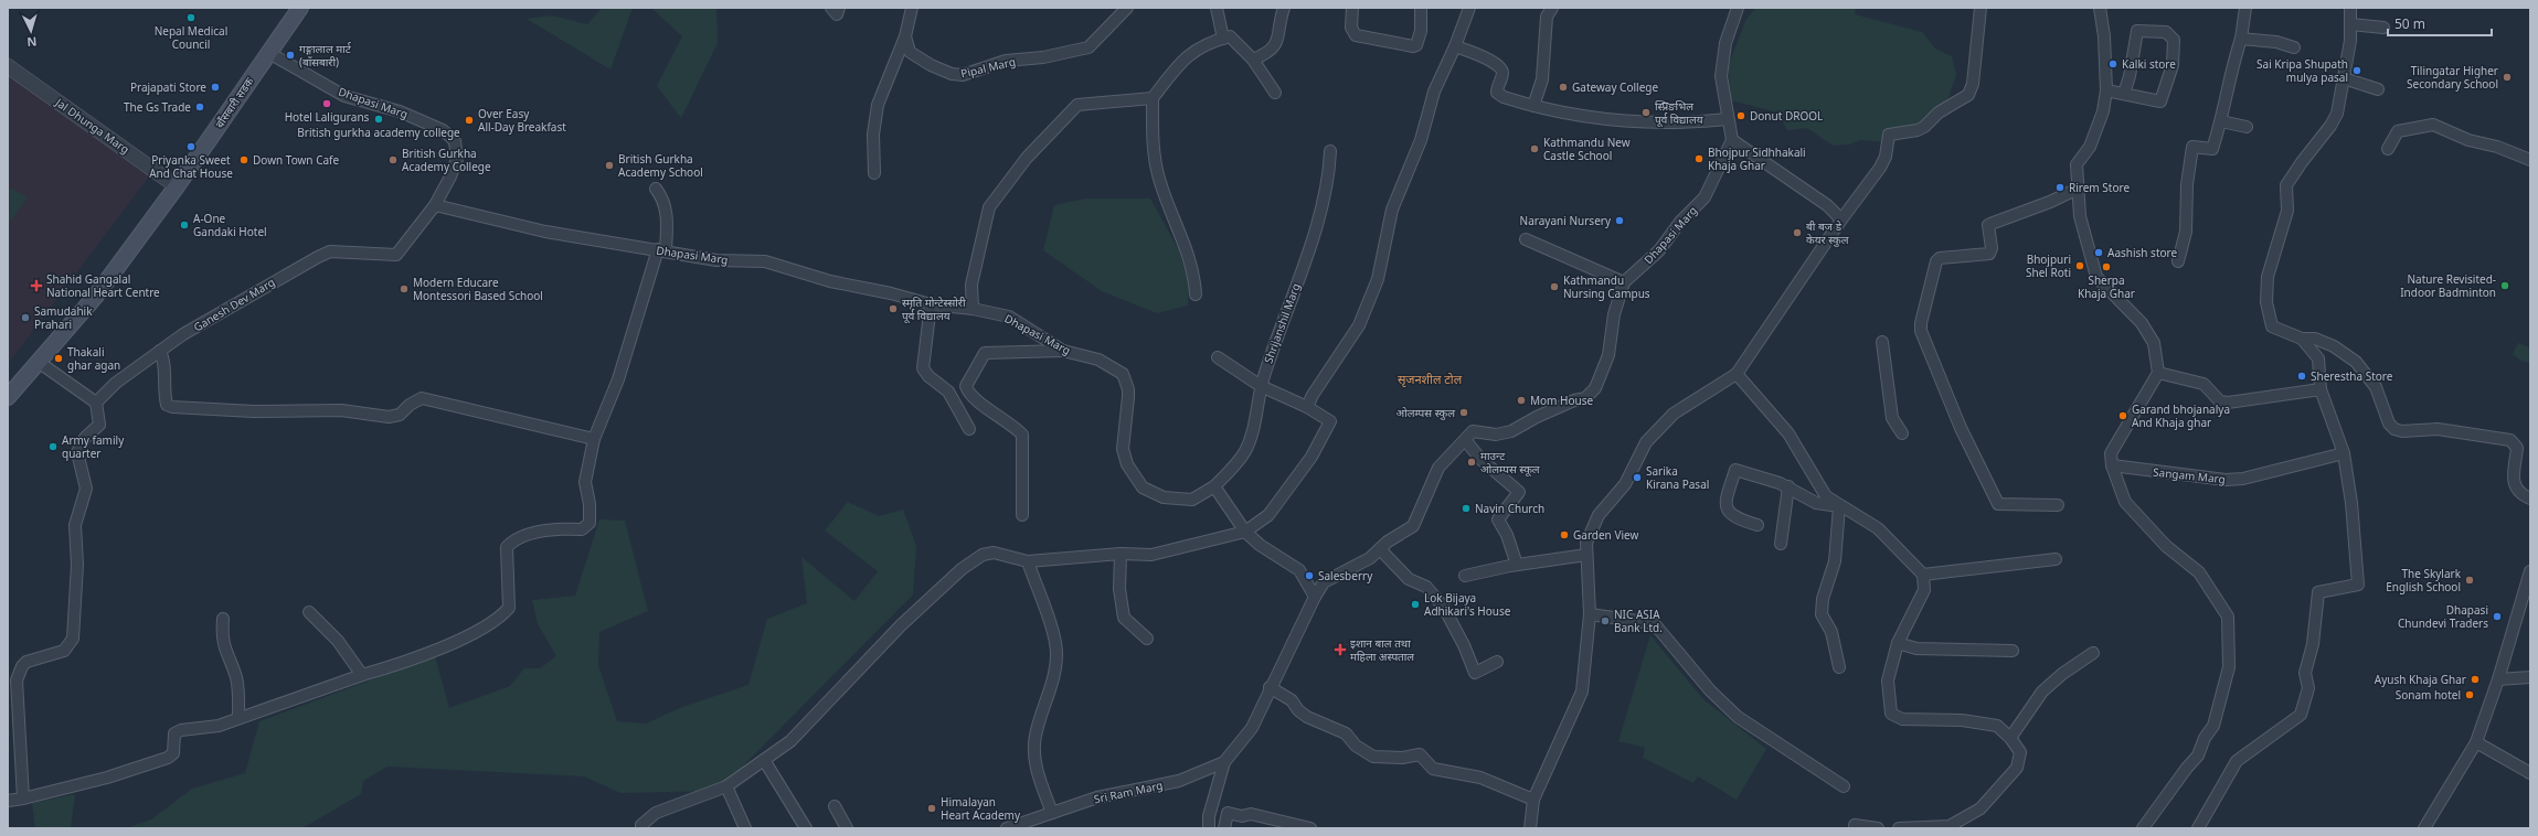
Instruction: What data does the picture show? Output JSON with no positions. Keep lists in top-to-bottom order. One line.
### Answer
{"streets":{"main road":["बाँसबारी सडक"],"street":["Pipal Marg","Dhapasi Marg","Jal Dhunga Marg","Ganesh Dev Marg","Shrijanshil Marg","Sangam Marg","Sri Ram Marg"]},"crossings":[["बाँसबारी सडक","Dhapasi Marg"],["बाँसबारी सडक","Jal Dhunga Marg"],["Dhapasi Marg","Ganesh Dev Marg"],["Dhapasi Marg","Shrijanshil Marg"]],"districts":["सृजनशील टोल"],"places":{"other":["Nepal Medical Council","गङ्गालाल मार्ट (बाँसबारी)","Kalki store","Sai Kripa Shupath mulya pasal","Tilingatar Higher Secondary School","Prajapati Store","Gateway College","Hotel Laligurans","The Gs Trade","स्प्रिङभिल पूर्व विद्यालय","Donut DROOL","British gurkha academy college","Over Easy All-Day Breakfast","Priyanka Sweet And Chat House","Kathmandu New Castle School","Bhojpur Sidhhakali Khaja Ghar","Down Town Cafe","British Gurkha Academy College","British Gurkha Academy School","Rirem Store","Narayani Nursery","A-One Gandaki Hotel","बी बज डे केयर स्कुल","Aashish store","Bhojpuri Shel Roti","Sherpa Khaja Ghar","Nature Revisited- Indoor Badminton","Kathmandu Nursing Campus","Modern Educare Montessori Based School","स्मृति मोन्टेस्सोरी पूर्व विद्यालय","Samudahik Prahari","Thakali ghar agan","Sherestha Store","Mom House","ओलम्पस स्कुल","Garand bhojanalya And Khaja ghar","Army family quarter","माउन्ट ओलम्पस स्कूल","Sarika Kirana Pasal","Navin Church","Garden View","Salesberry","The Skylark English School","Lok Bijaya Adhikari's House","Dhapasi Chundevi Traders","NIC ASIA Bank Ltd.","Ayush Khaja Ghar","Sonam hotel","Himalayan Heart Academy"],"health":["Shahid Gangalal National Heart Centre","इशान बाल तथा महिला अस्पताल"]},"scale_bar":"50 m","north":"bottom"}
